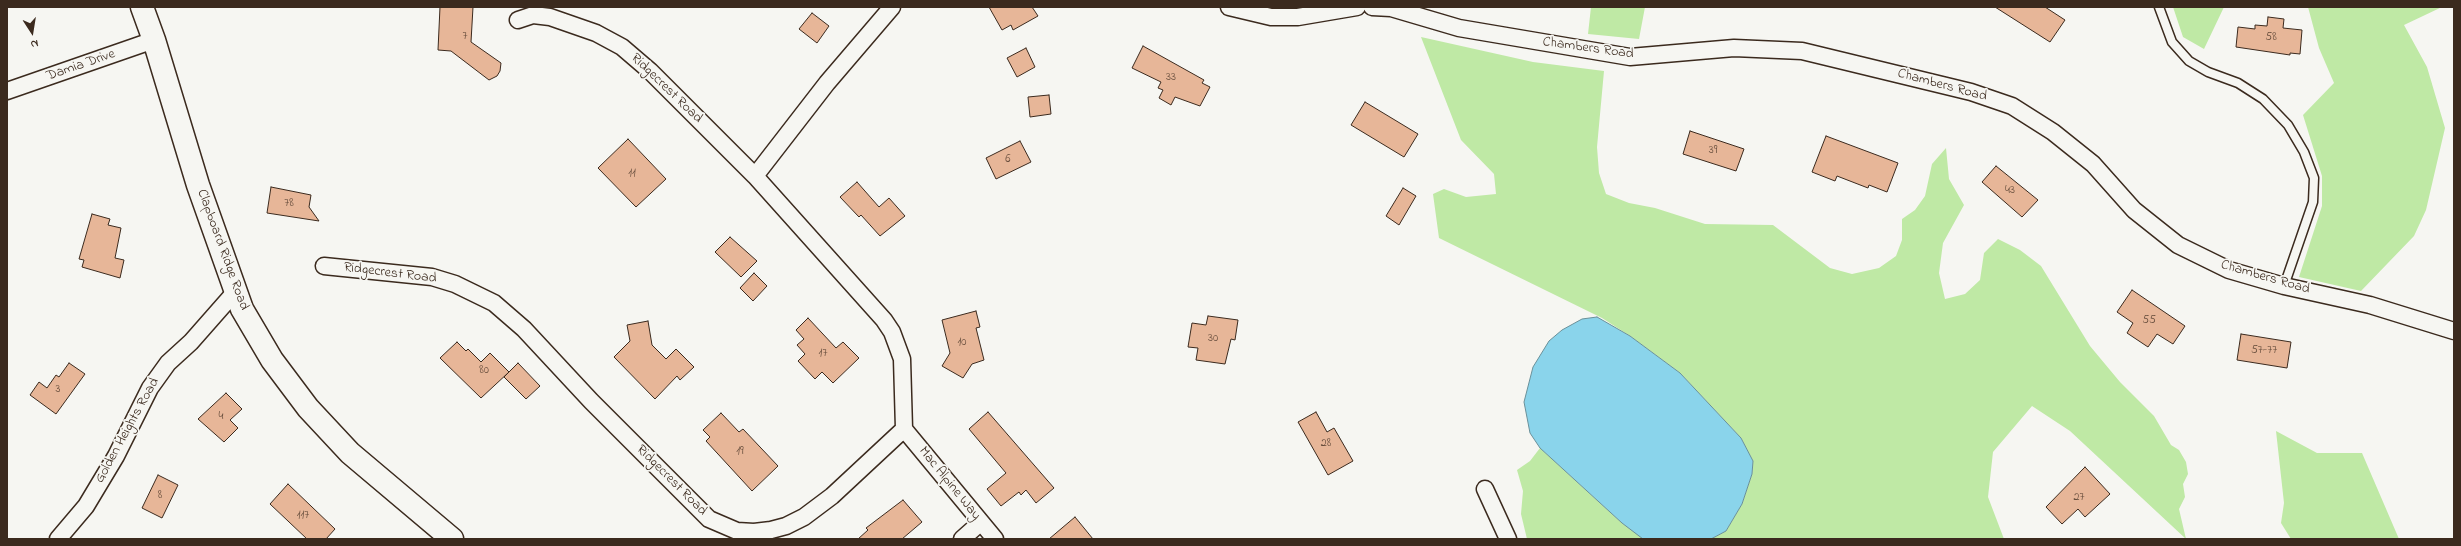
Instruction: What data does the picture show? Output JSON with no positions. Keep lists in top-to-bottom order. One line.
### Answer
{"streets":{"main road":["Clapboard Ridge Road"],"street":["Chambers Road","Damia Drive","Ridgecrest Road","Golden Heights Road","Mac Alpine Way"]},"crossings":[["Damia Drive","Clapboard Ridge Road"],["Ridgecrest Road","Mac Alpine Way"],["Clapboard Ridge Road","Golden Heights Road"]],"house_numbers":["7","58","33","39","6","11","43","78","55","30","10","57-77","17","80","3","4","28","19","8","27","117"],"north":"bottom"}
